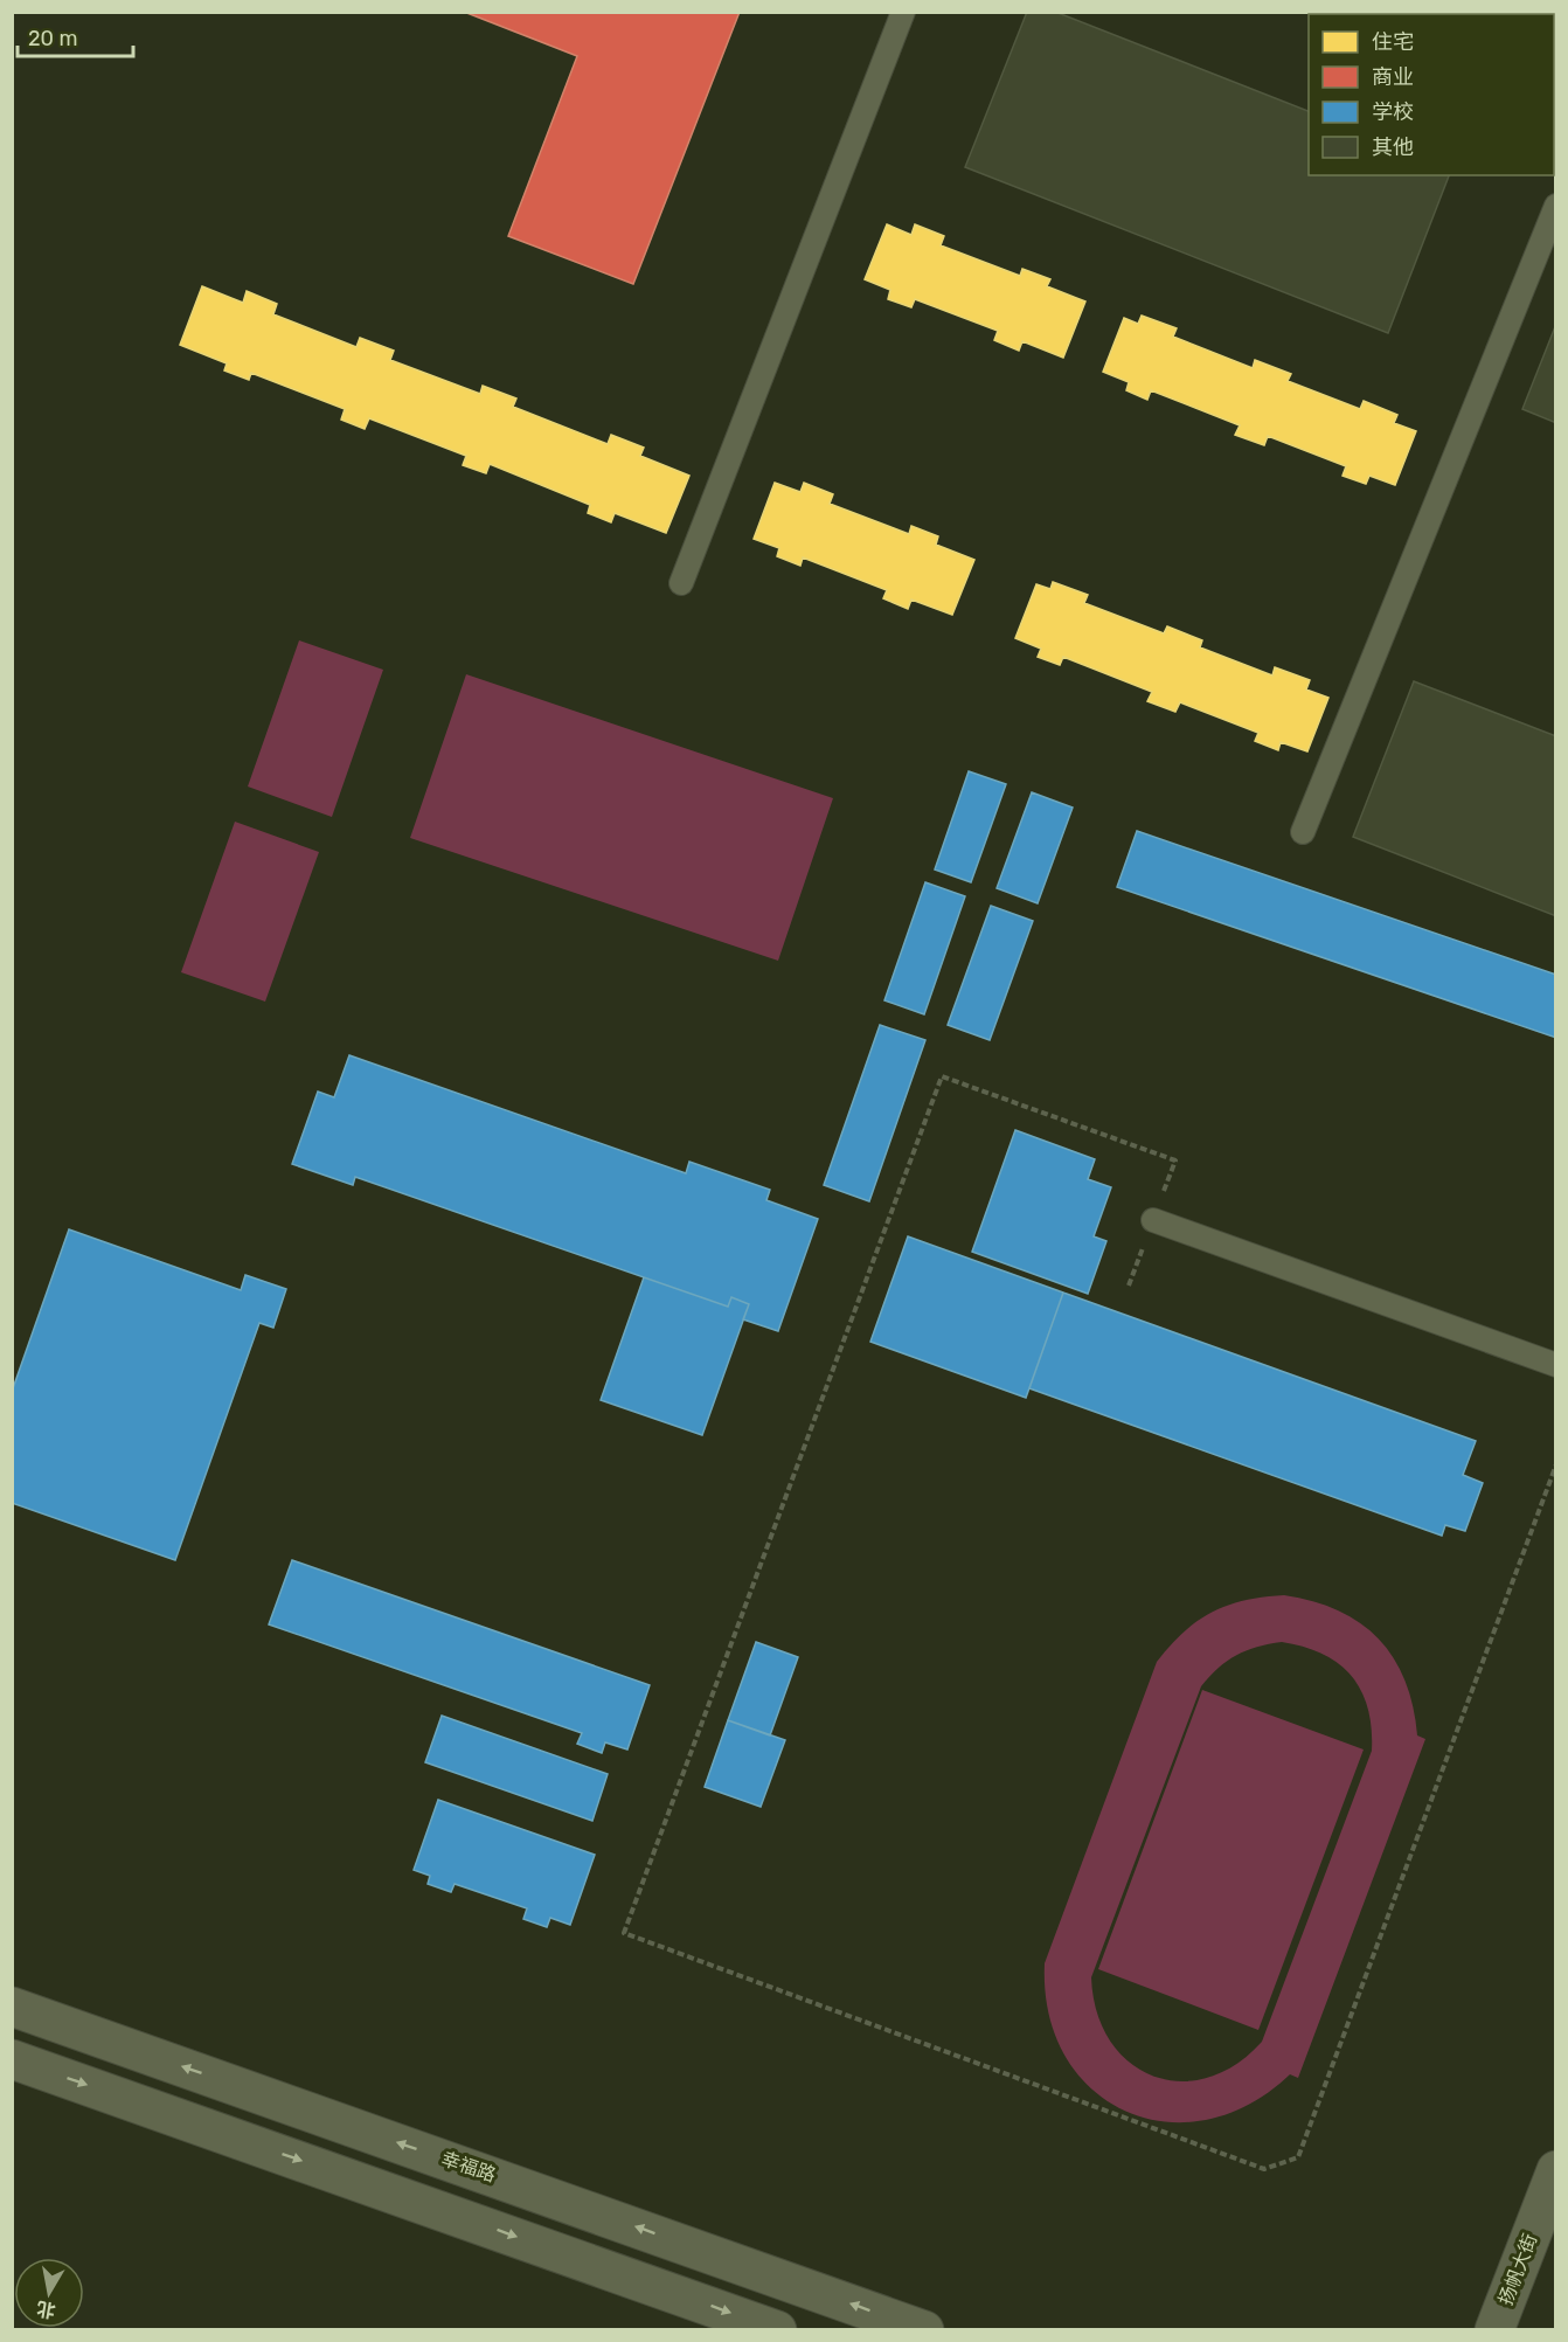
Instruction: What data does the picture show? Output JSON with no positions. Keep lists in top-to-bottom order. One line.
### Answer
{"streets":{"street":["幸福路","扬帆大街"]},"legend":["住宅","商业","学校","其他"],"scale_bar":"20 m","north":"bottom"}
